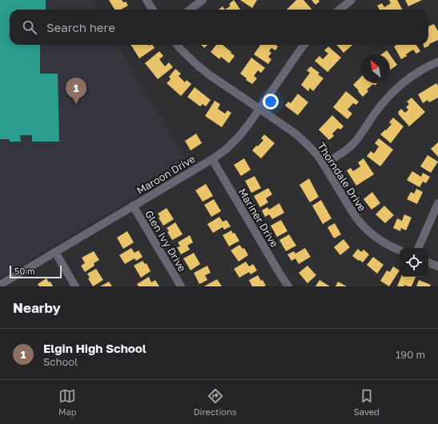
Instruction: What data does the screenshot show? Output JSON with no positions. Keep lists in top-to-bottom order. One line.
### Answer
{"streets":{"street":["Maroon Drive","Thorndale Drive","Mariner Drive","Glen Ivy Drive"]},"crossings":[["Maroon Drive","Thorndale Drive"],["Maroon Drive","Mariner Drive"],["Maroon Drive","Glen Ivy Drive"]],"scale_bar":"50 m","north":"top left","page":{"search":"Search here","pins":"1","scale":"50 m","heading":"Nearby","list":[{"mark":"1","name":"Elgin High School","note":"School","value":"190 m"}],"nav":["Map","Directions","Saved"]}}
